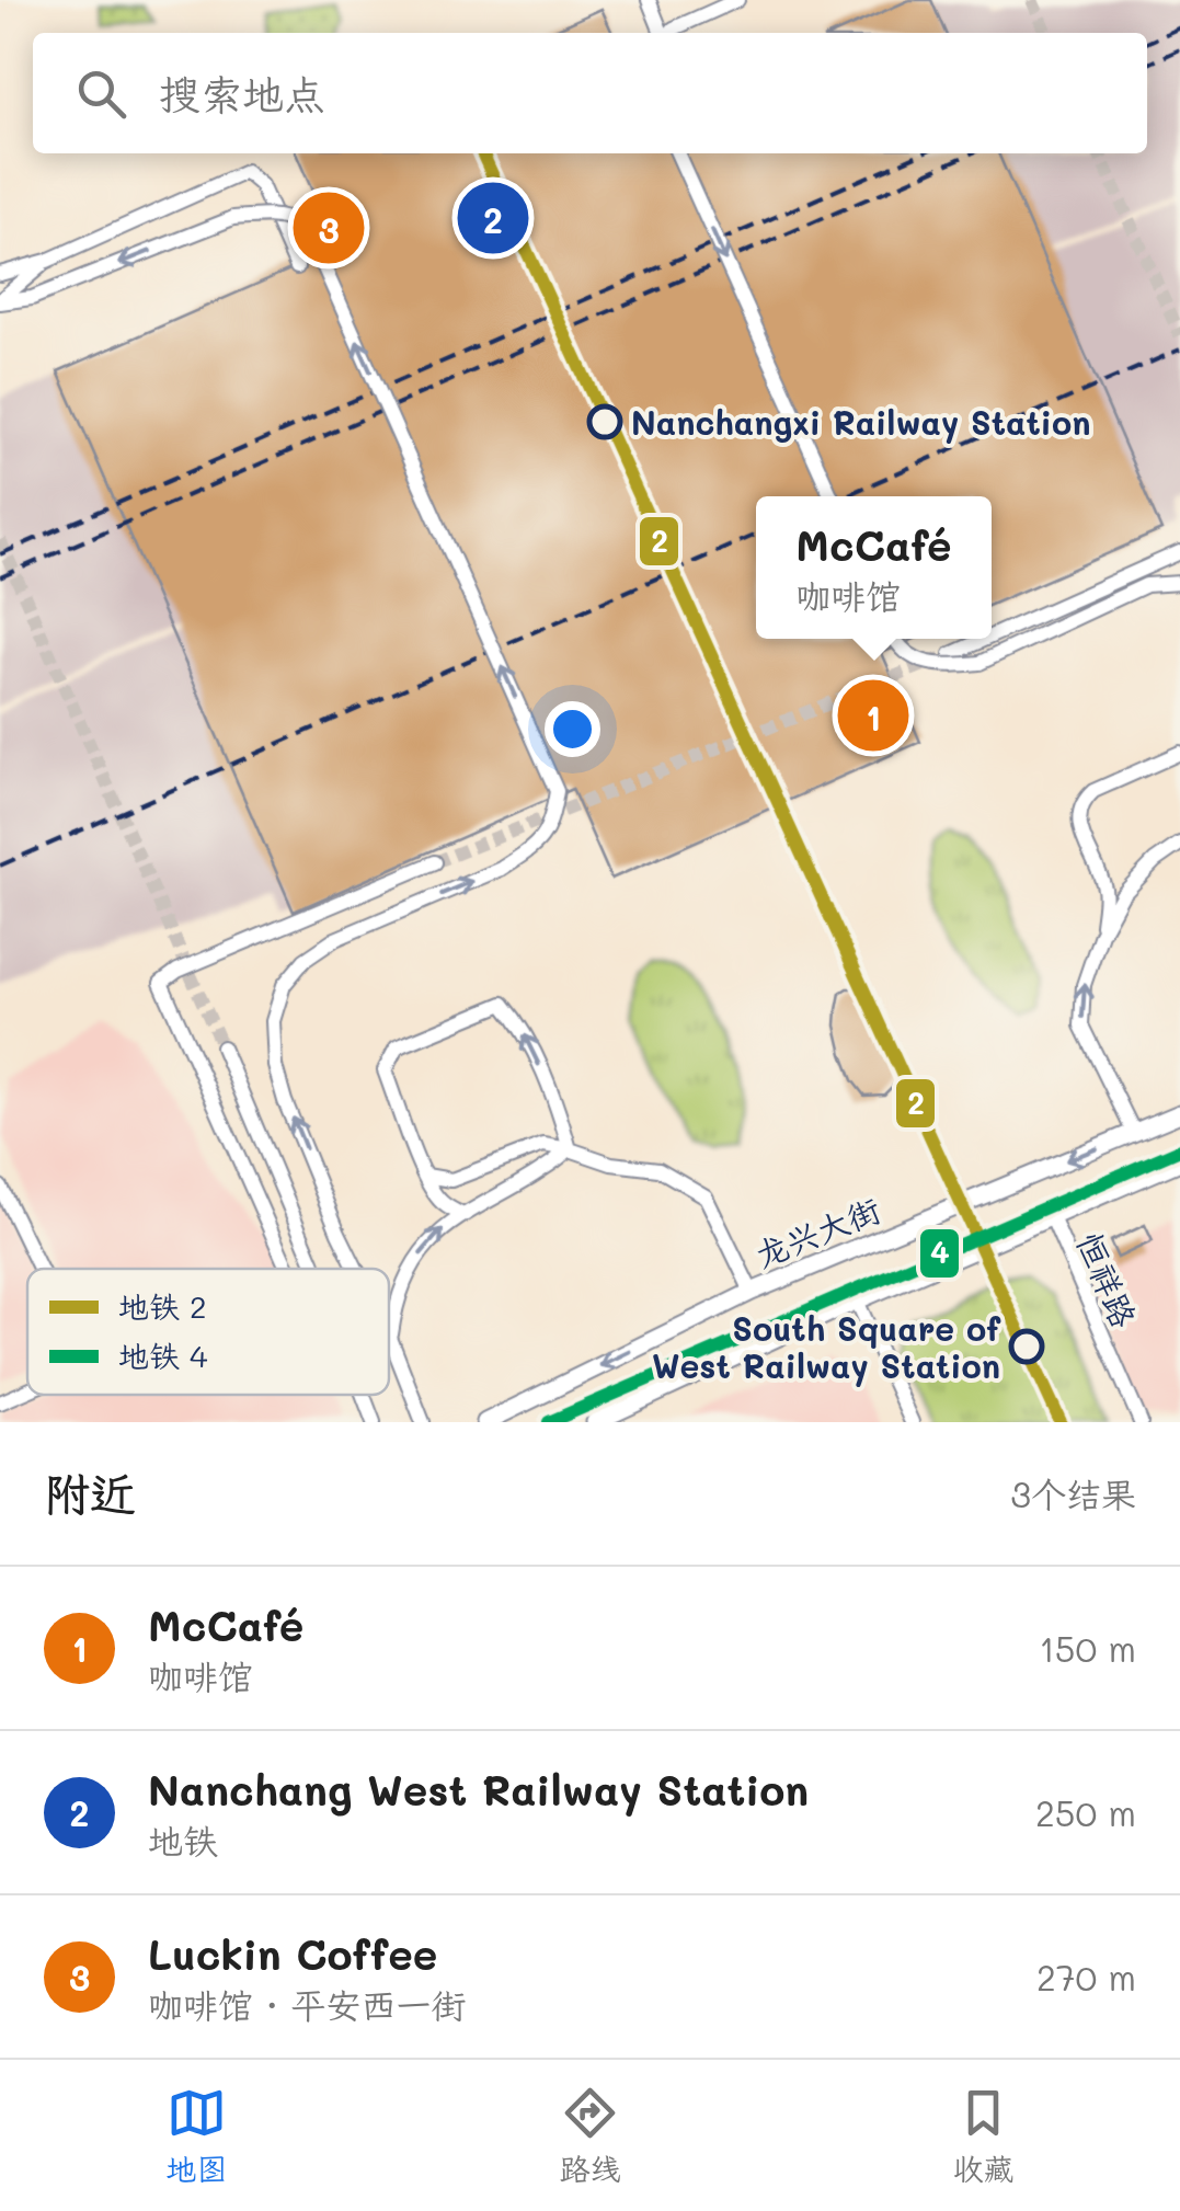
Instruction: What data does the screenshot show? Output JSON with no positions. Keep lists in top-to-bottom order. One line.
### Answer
{"streets":{"main road":["龙兴大街"],"street":["恒祥路"]},"places":["Nanchangxi Railway Station","South Square of West Railway Station"],"lines":["metro line 2","metro line 4"],"legend":["地铁 2","地铁 4"],"page":{"search":"搜索地点","pins":["2","3","1"],"popup":["McCafé","咖啡馆"],"heading":["附近","3个结果"],"list":[{"mark":"1","name":"McCafé","note":"咖啡馆","value":"150 m"},{"mark":"2","name":"Nanchang West Railway Station","note":"地铁","value":"250 m"},{"mark":"3","name":"Luckin Coffee","note":"咖啡馆 · 平安西一街","value":"270 m"}],"nav":["地图","路线","收藏"]}}
